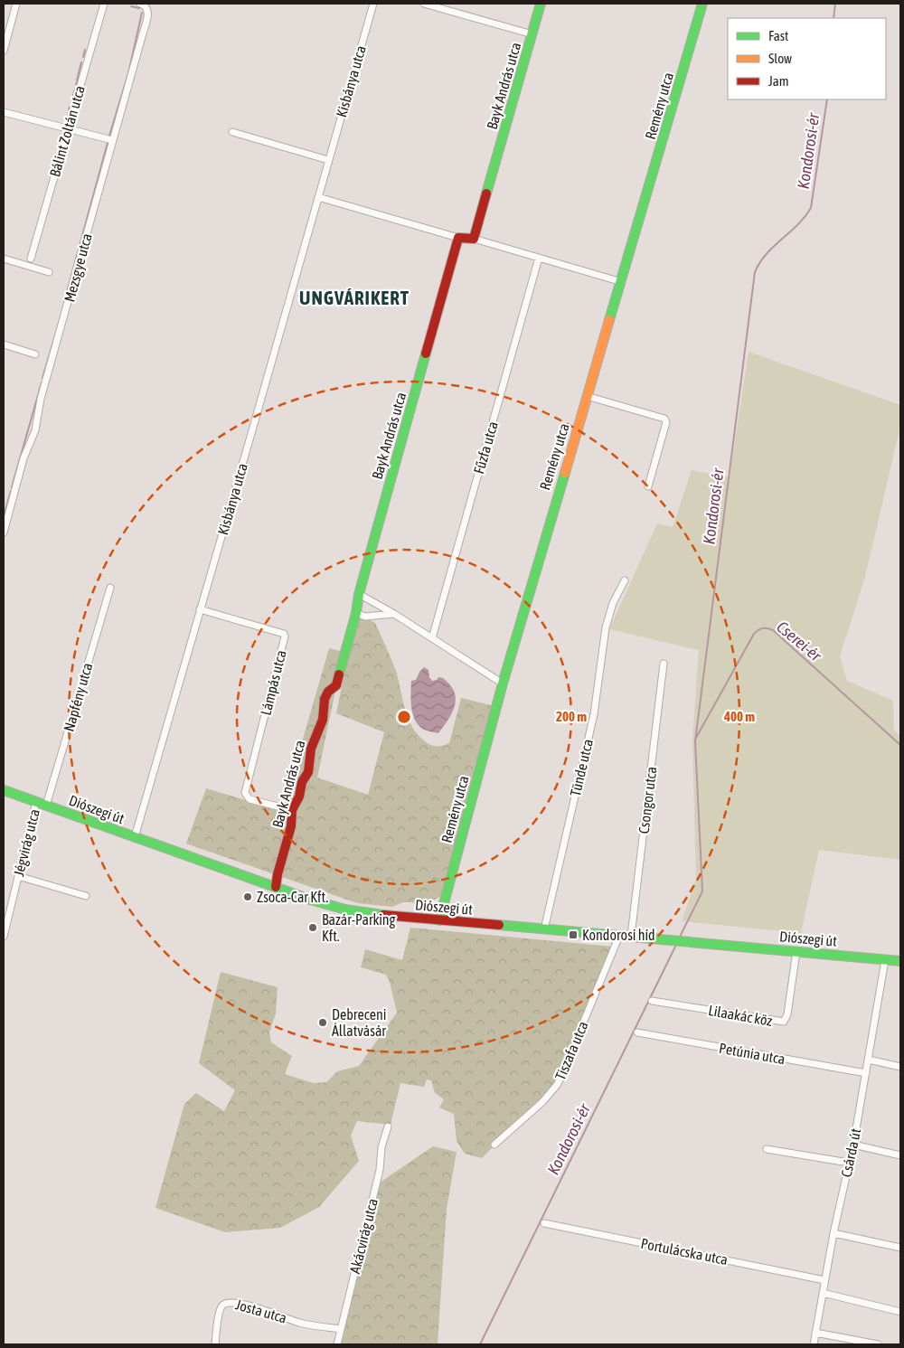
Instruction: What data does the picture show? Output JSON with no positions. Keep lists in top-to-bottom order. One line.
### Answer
{"streets":{"street":["Kisbánya utca","Bayk András utca","Remény utca","Bálint Zoltán utca","Mezsgye utca","Fűzfa utca","Lámpás utca","Napfény utca","Tünde utca","Csongor utca","Diószegi út","Jégvirág utca","Lilaakác köz","Tiszafa utca","Petúnia utca","Csárda út","Akácvirág utca","Portulácska utca","Josta utca"]},"crossings":[["Kisbánya utca","Lámpás utca"],["Kisbánya utca","Diószegi út"],["Bayk András utca","Lámpás utca"],["Bayk András utca","Diószegi út"],["Remény utca","Diószegi út"],["Napfény utca","Diószegi út"],["Tünde utca","Diószegi út"],["Csongor utca","Diószegi út"],["Diószegi út","Jégvirág utca"],["Diószegi út","Lilaakác köz"],["Diószegi út","Tiszafa utca"],["Diószegi út","Csárda út"],["Petúnia utca","Csárda út"],["Csárda út","Portulácska utca"],["Akácvirág utca","Josta utca"]],"districts":["UNGVÁRIKERT"],"water":["Kondorosi-ér","Cserei-ér"],"places":{"other":["Zsoca-Car Kft.","Bazár-Parking Kft.","Debreceni Állatvásár"],"transit":["Kondorosi híd"]},"legend":["Fast","Slow","Jam"],"rings":["200 m","400 m"]}
